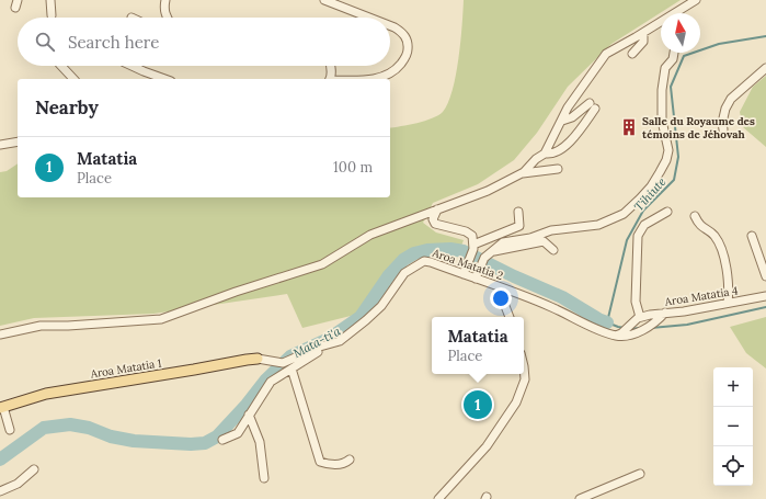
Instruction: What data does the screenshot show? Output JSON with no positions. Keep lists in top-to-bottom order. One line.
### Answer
{"streets":{"main road":["Aroa Matatia 1"],"street":["Aroa Matatia 2","Aroa Matatia 4"]},"crossings":[["Aroa Matatia 2","Aroa Matatia 1"]],"water":["Tihiute","Mata-ti'a"],"places":{"building":["Salle du Royaume des témoins de Jéhovah"]},"north":"top","page":{"search":"Search here","heading":"Nearby","list":[{"mark":"1","name":"Matatia","note":"Place","value":"100 m"}],"popup":["Matatia","Place"],"map_buttons":["+","−"],"pins":"1"}}
